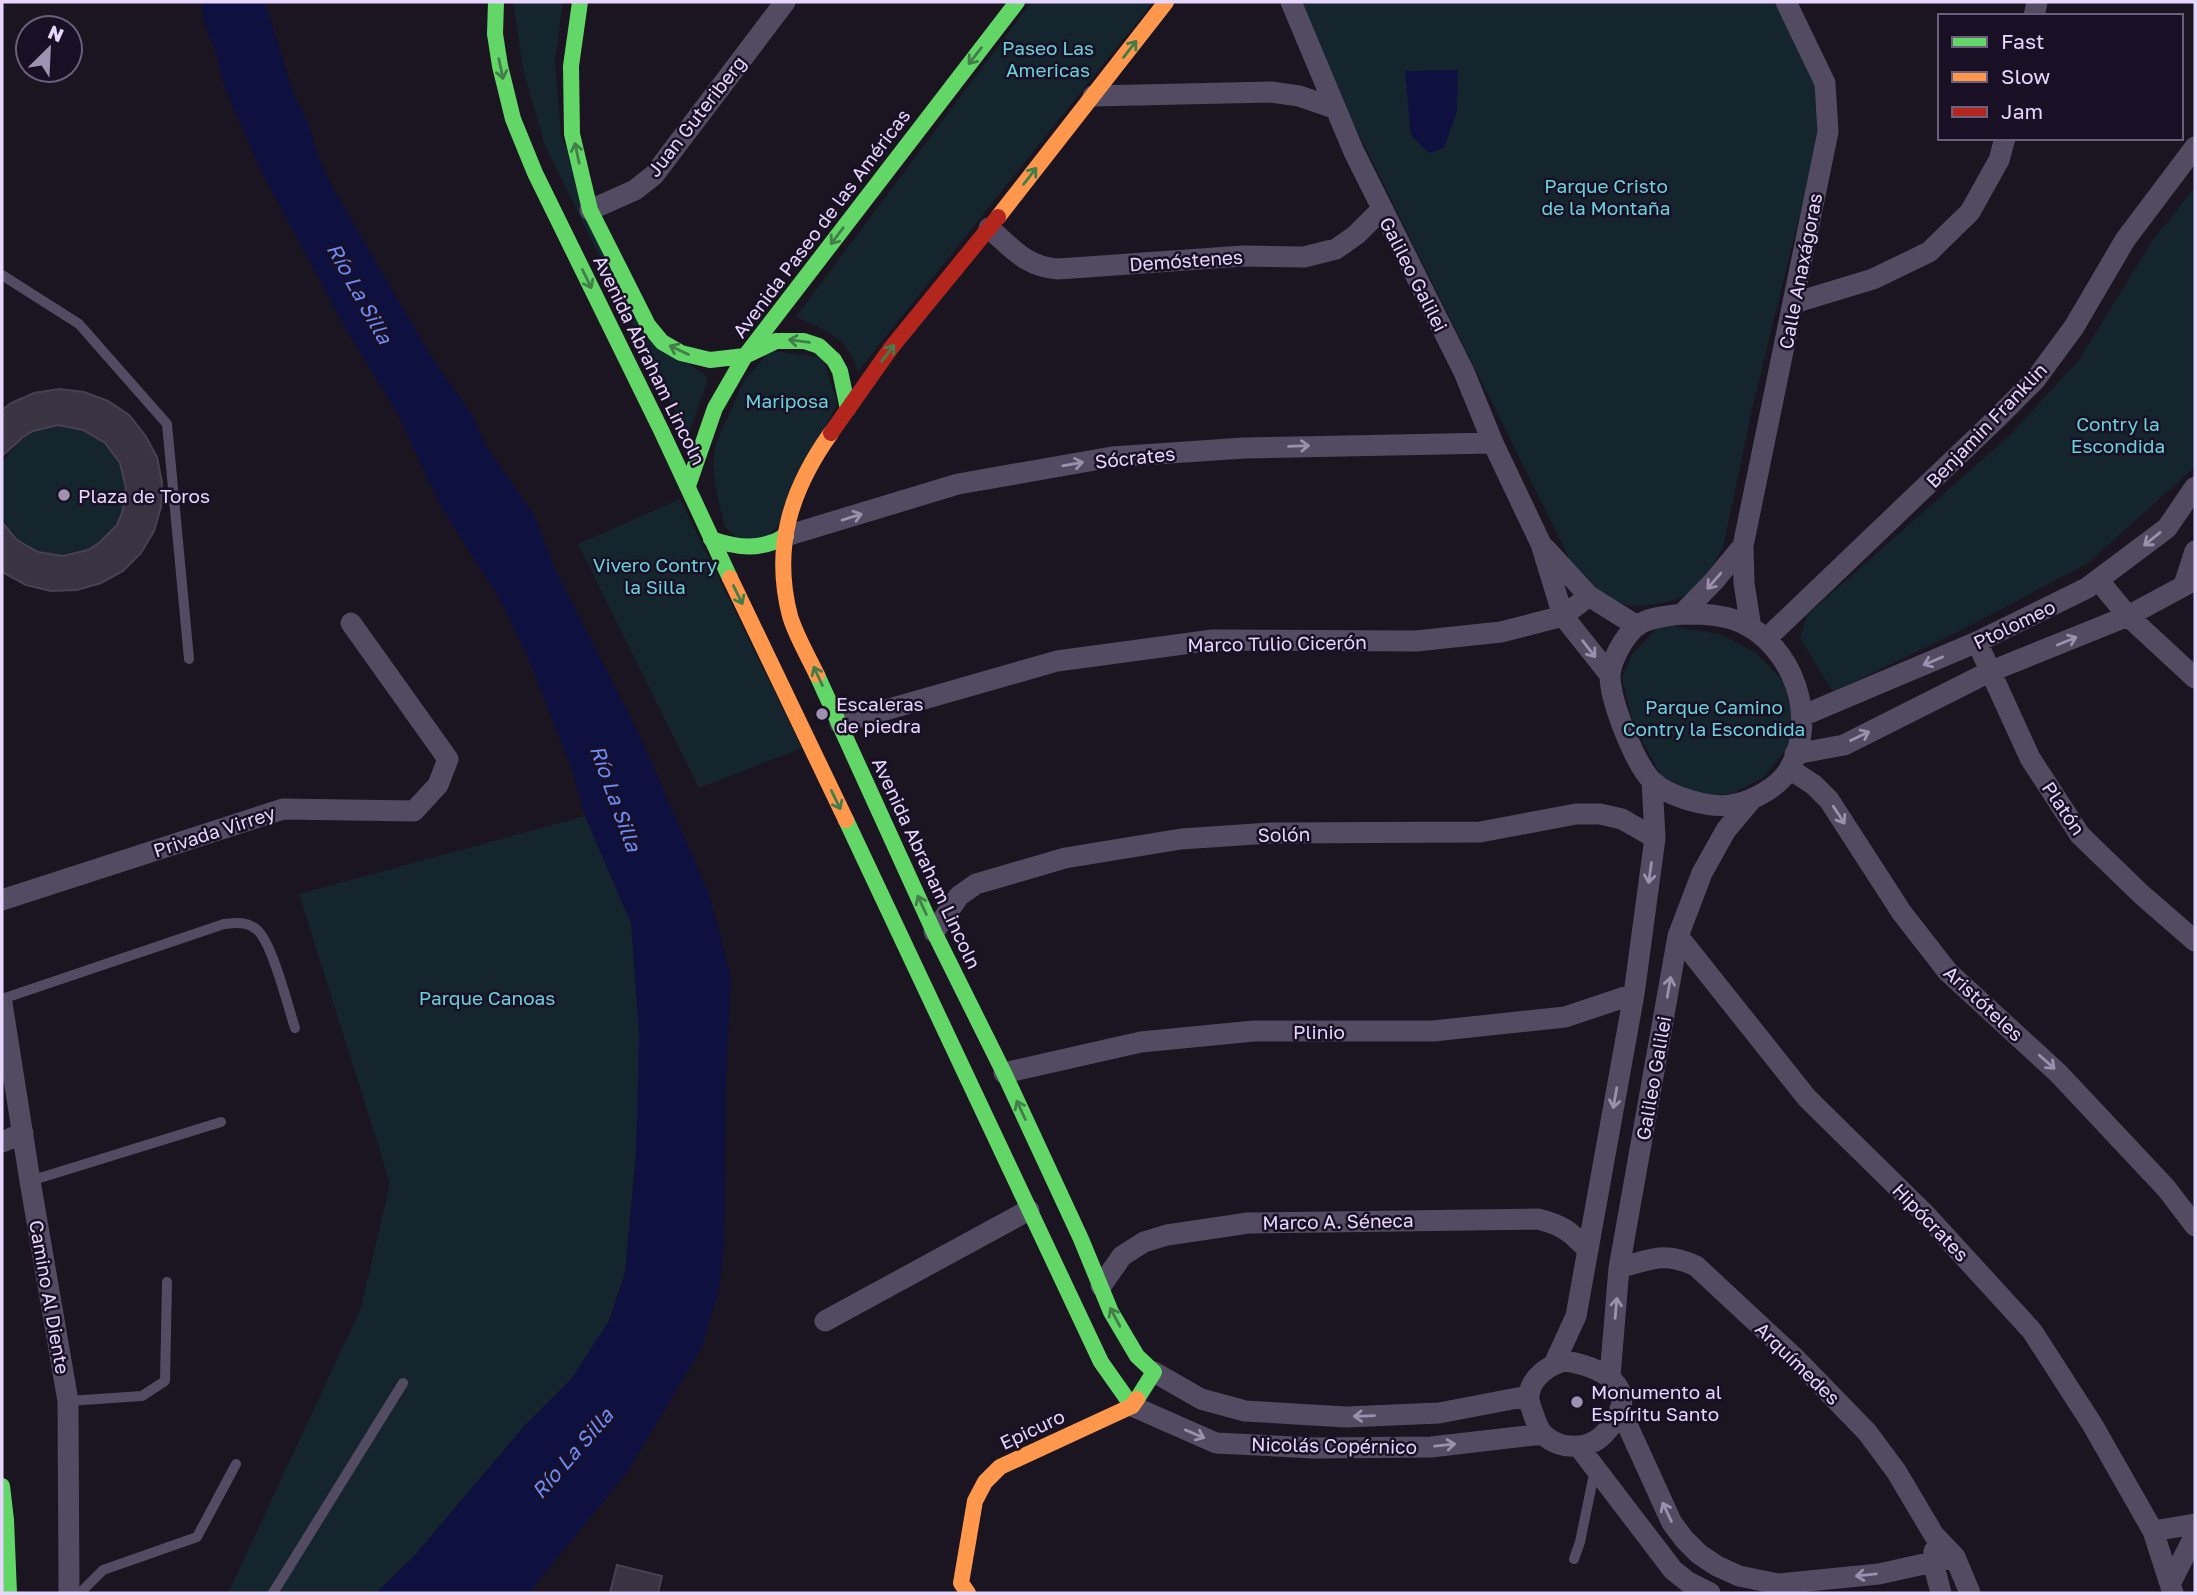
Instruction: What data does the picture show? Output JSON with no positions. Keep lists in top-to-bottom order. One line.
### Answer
{"streets":{"main road":["Avenida Paseo de las Américas","Avenida Abraham Lincoln","Epicuro"],"street":["Juan Guteriberg","Demóstenes","Calle Anaxágoras","Galileo Galilei","Benjamin Franklin","Sócrates","Ptolomeo","Marco Tulio Cicerón","Platón","Privada Virrey","Solón","Aristóteles","Plinio","Marco A. Séneca","Hipócrates","Camino Al Diente","Arquímedes","Nicolás Copérnico"]},"crossings":[["Juan Guteriberg","Avenida Abraham Lincoln"],["Avenida Paseo de las Américas","Avenida Abraham Lincoln"],["Demóstenes","Galileo Galilei"],["Calle Anaxágoras","Galileo Galilei"],["Calle Anaxágoras","Benjamin Franklin"],["Calle Anaxágoras","Ptolomeo"],["Calle Anaxágoras","Aristóteles"],["Galileo Galilei","Benjamin Franklin"],["Galileo Galilei","Sócrates"],["Galileo Galilei","Ptolomeo"],["Galileo Galilei","Marco Tulio Cicerón"],["Galileo Galilei","Solón"],["Galileo Galilei","Aristóteles"],["Galileo Galilei","Plinio"],["Galileo Galilei","Marco A. Séneca"],["Galileo Galilei","Hipócrates"],["Galileo Galilei","Arquímedes"],["Galileo Galilei","Nicolás Copérnico"],["Avenida Abraham Lincoln","Sócrates"],["Avenida Abraham Lincoln","Marco Tulio Cicerón"],["Avenida Abraham Lincoln","Solón"],["Avenida Abraham Lincoln","Plinio"],["Avenida Abraham Lincoln","Marco A. Séneca"],["Avenida Abraham Lincoln","Epicuro"],["Avenida Abraham Lincoln","Nicolás Copérnico"],["Benjamin Franklin","Ptolomeo"],["Benjamin Franklin","Aristóteles"],["Ptolomeo","Platón"],["Ptolomeo","Aristóteles"],["Epicuro","Nicolás Copérnico"]],"one_way":["Sócrates","Aristóteles"],"water":["Río La Silla"],"parks":["Paseo Las Americas","Parque Cristo de la Montaña","Mariposa","Contry la Escondida","Vivero Contry la Silla","Parque Camino Contry la Escondida","Parque Canoas"],"places":["Plaza de Toros","Escaleras de piedra","Monumento al Espíritu Santo"],"legend":["Fast","Slow","Jam"],"north":"top right"}
